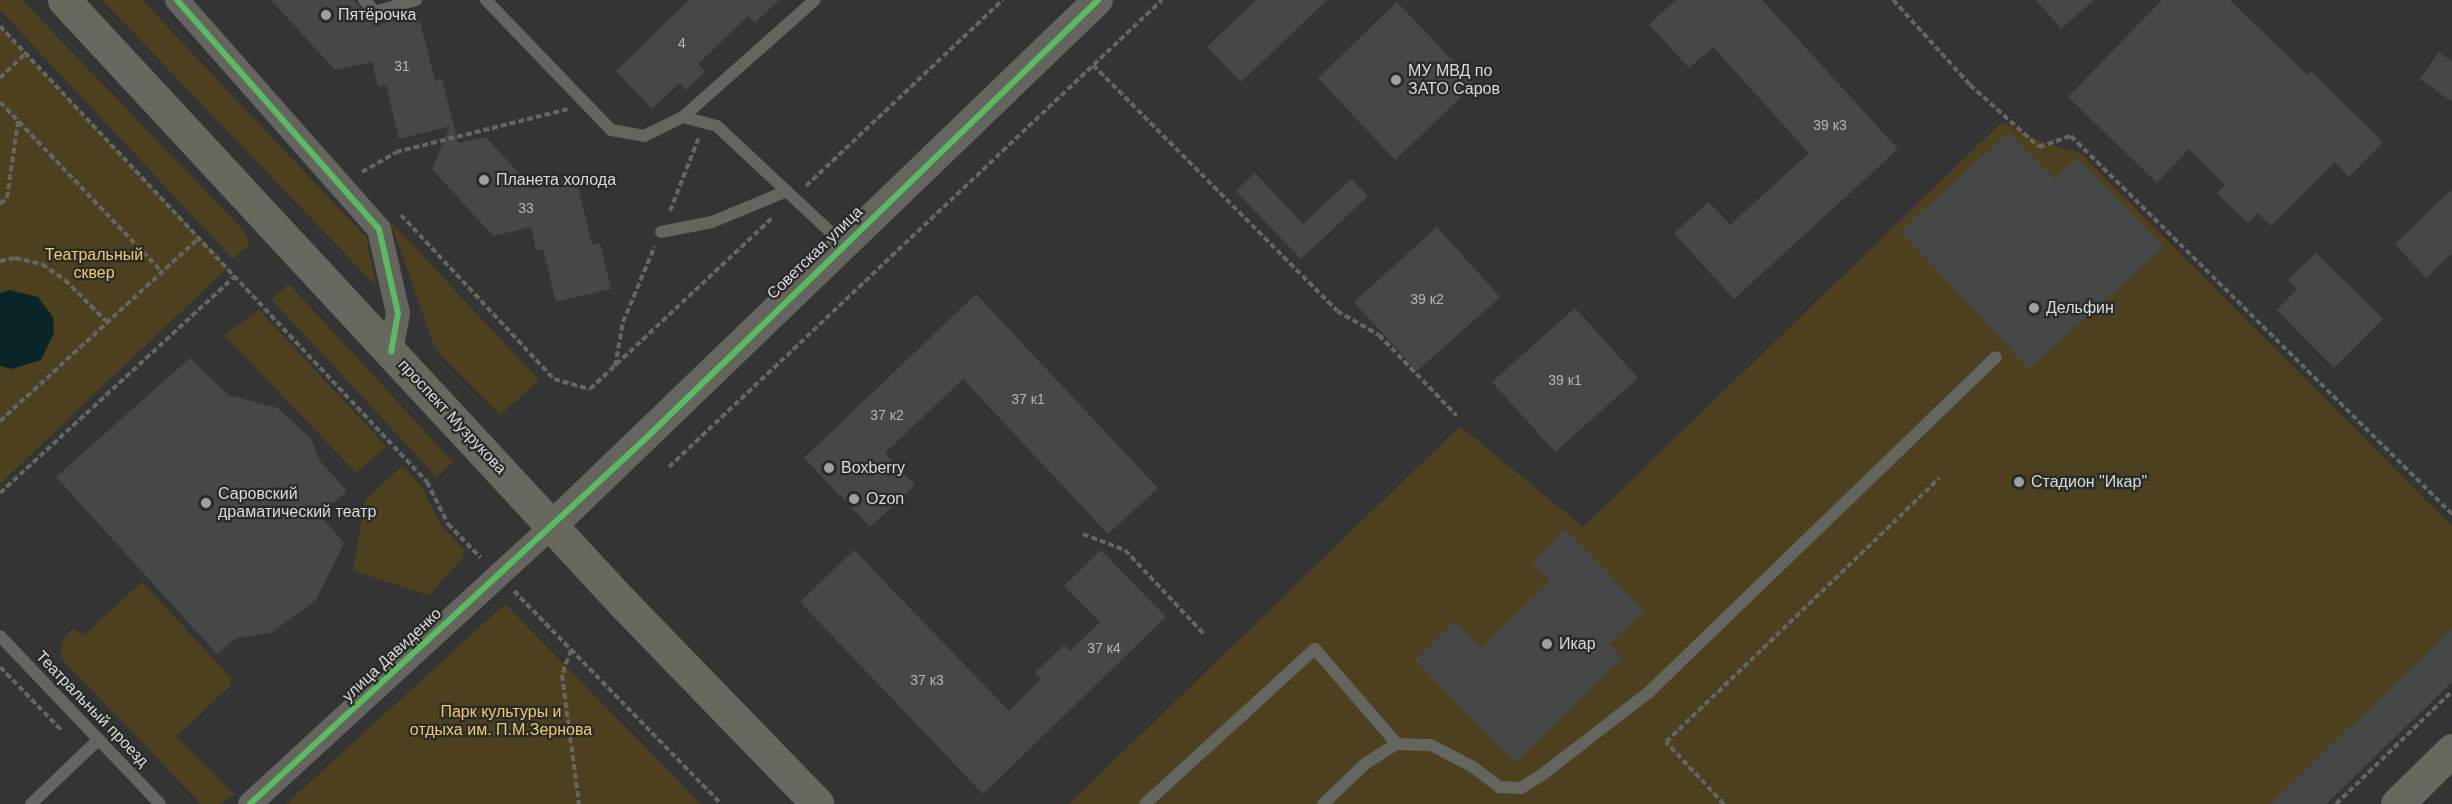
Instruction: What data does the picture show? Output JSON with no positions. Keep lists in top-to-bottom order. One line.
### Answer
{"streets":{"main road":["проспект Музрукова"],"street":["Советская улица","улица Давиденко"],"lane":["Театральный проезд"]},"crossings":[["Советская улица","проспект Музрукова"],["Советская улица","улица Давиденко"],["проспект Музрукова","улица Давиденко"]],"parks":["Театральный сквер","Парк культуры и отдыха им. П.М.Зернова"],"places":["Пятёрочка","МУ МВД по ЗАТО Саров","Планета холода","Дельфин","Boxberry","Стадион \"Икар\"","Ozon","Саровский драматический театр","Икар"],"house_numbers":["4","31","39 к3","33","39 к2","39 к1","37 к1","37 к2","37 к4","37 к3"]}
